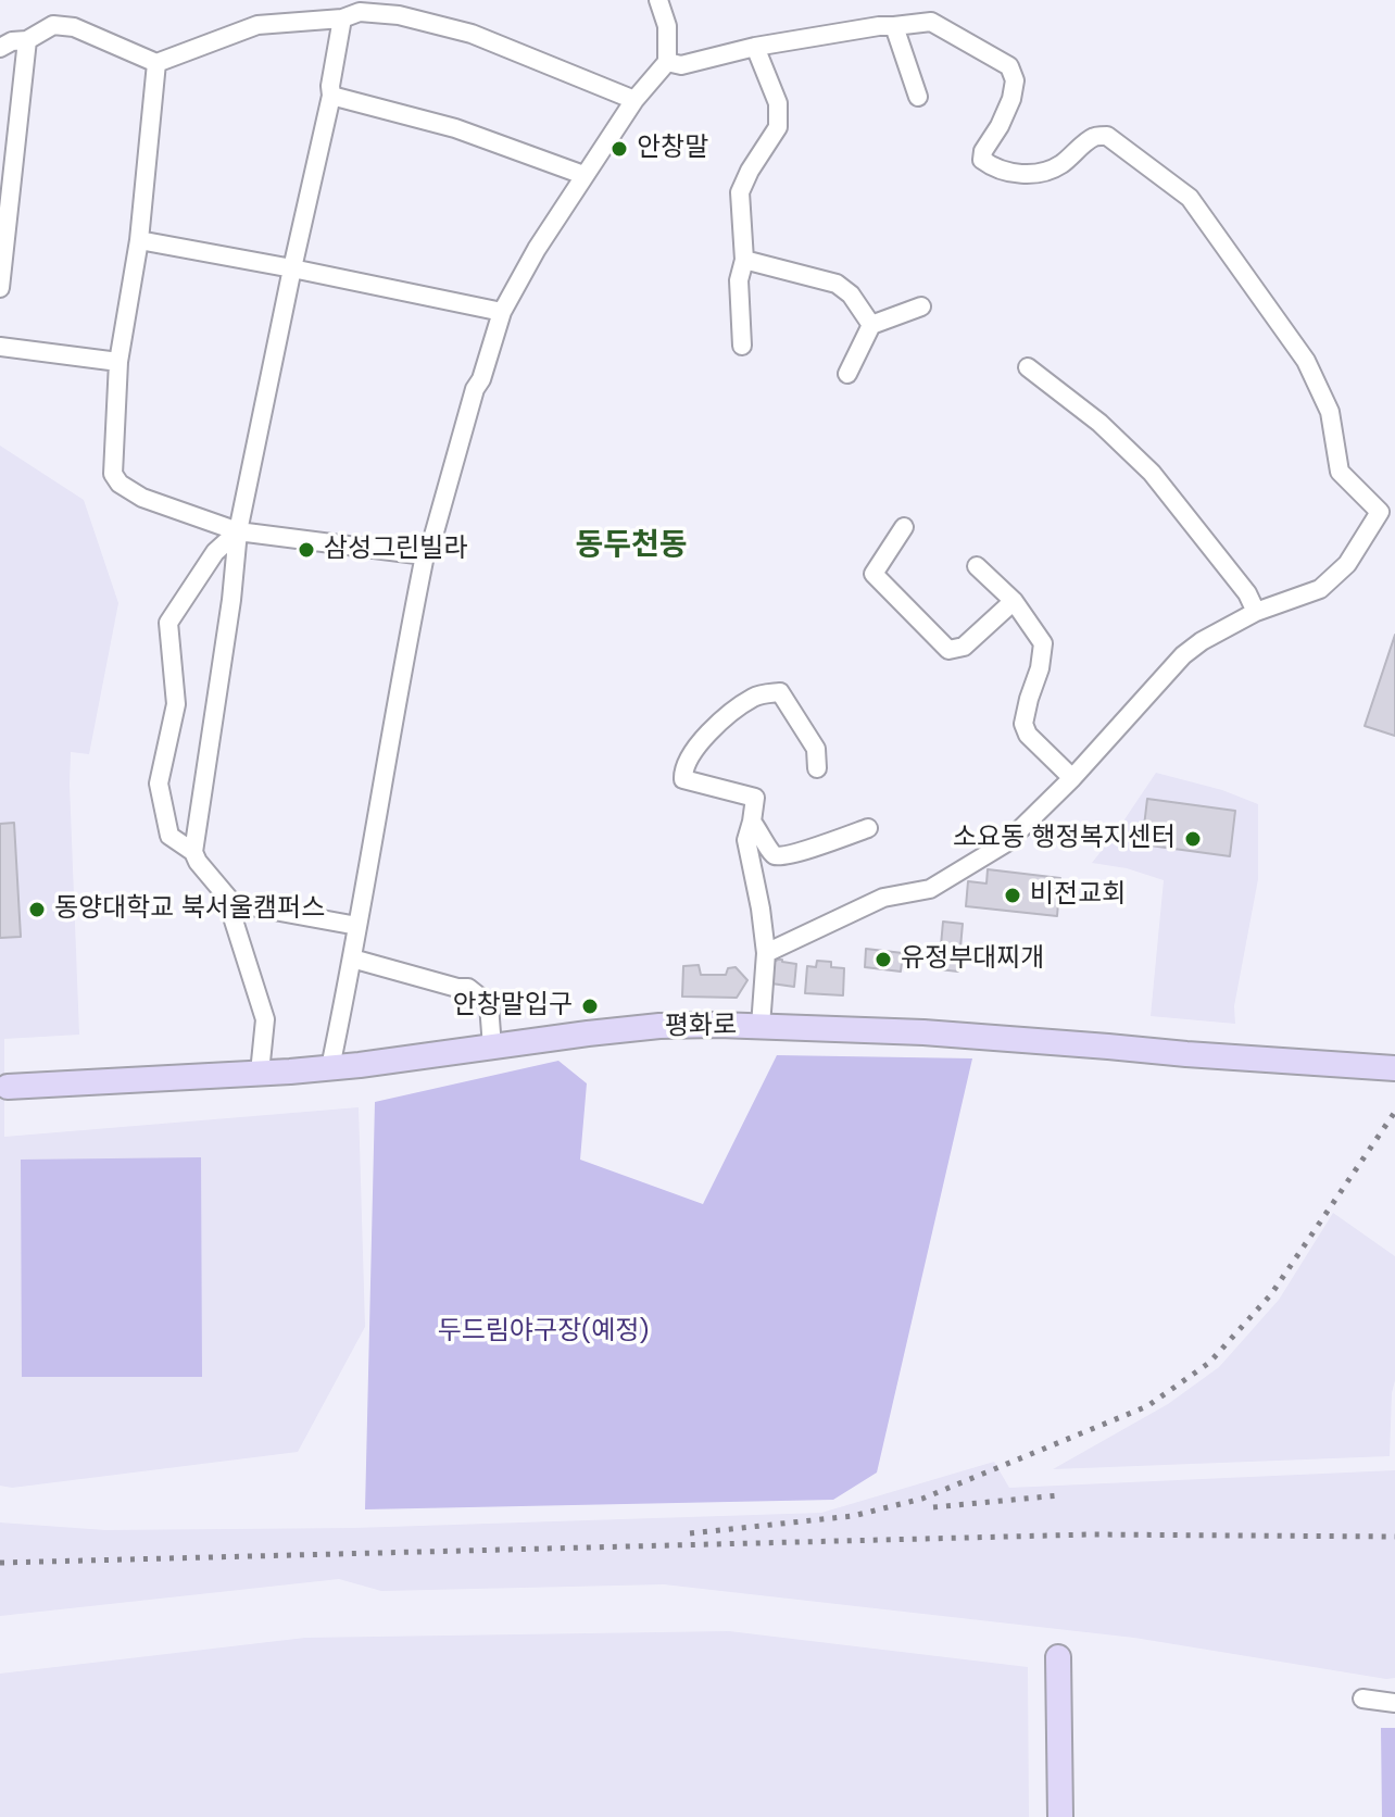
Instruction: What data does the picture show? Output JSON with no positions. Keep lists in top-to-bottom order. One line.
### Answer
{"streets":{"main road":["평화로"]},"districts":["동두천동"],"parks":["두드림야구장(예정)"],"places":["안창말","삼성그린빌라","소요동 행정복지센터","비전교회","동양대학교 북서울캠퍼스","유정부대찌개","안창말입구"]}
